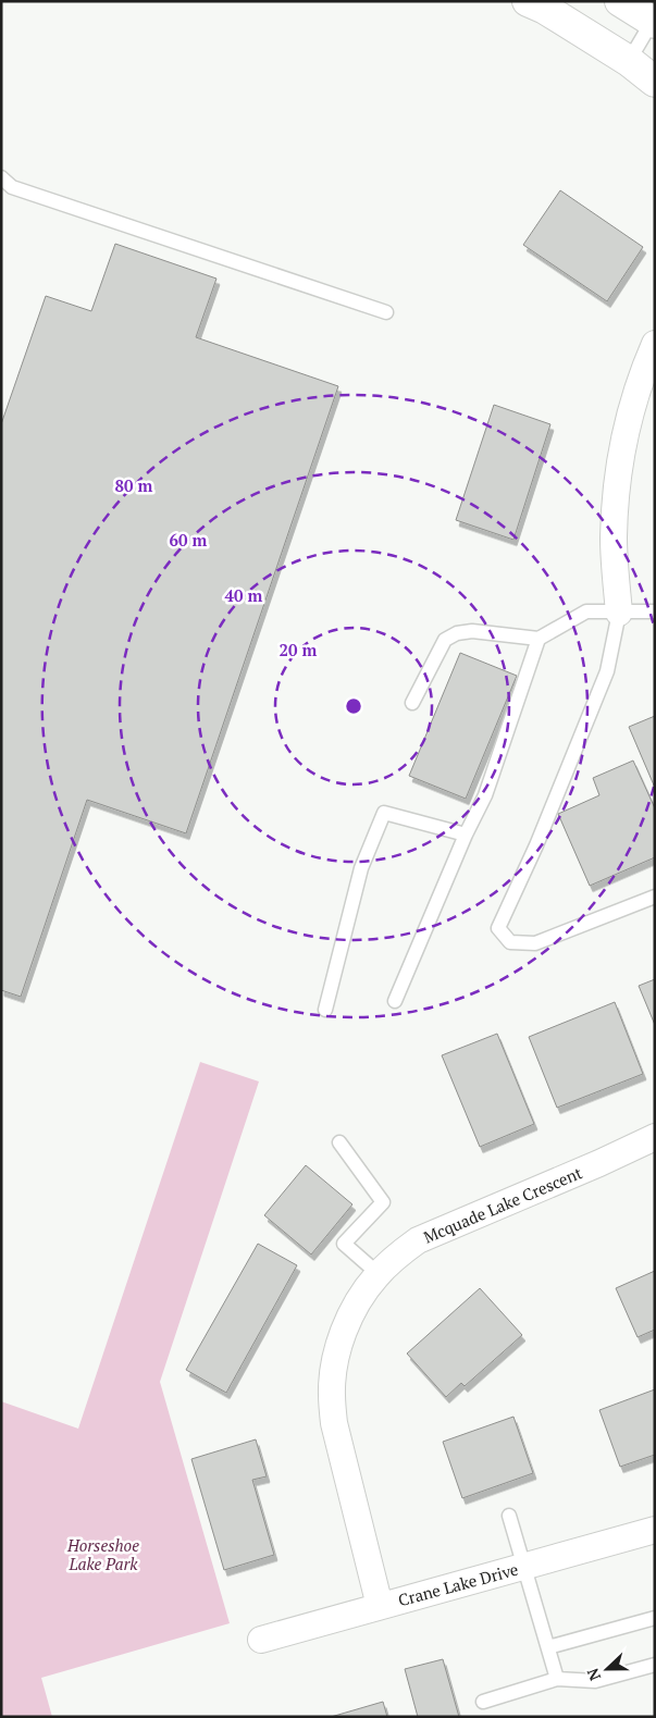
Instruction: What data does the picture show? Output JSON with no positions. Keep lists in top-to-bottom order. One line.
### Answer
{"streets":{"street":["Mcquade Lake Crescent","Crane Lake Drive"]},"crossings":[["Mcquade Lake Crescent","Crane Lake Drive"]],"parks":["Horseshoe Lake Park"],"north":"left","rings":["80 m","60 m","40 m","20 m"]}
